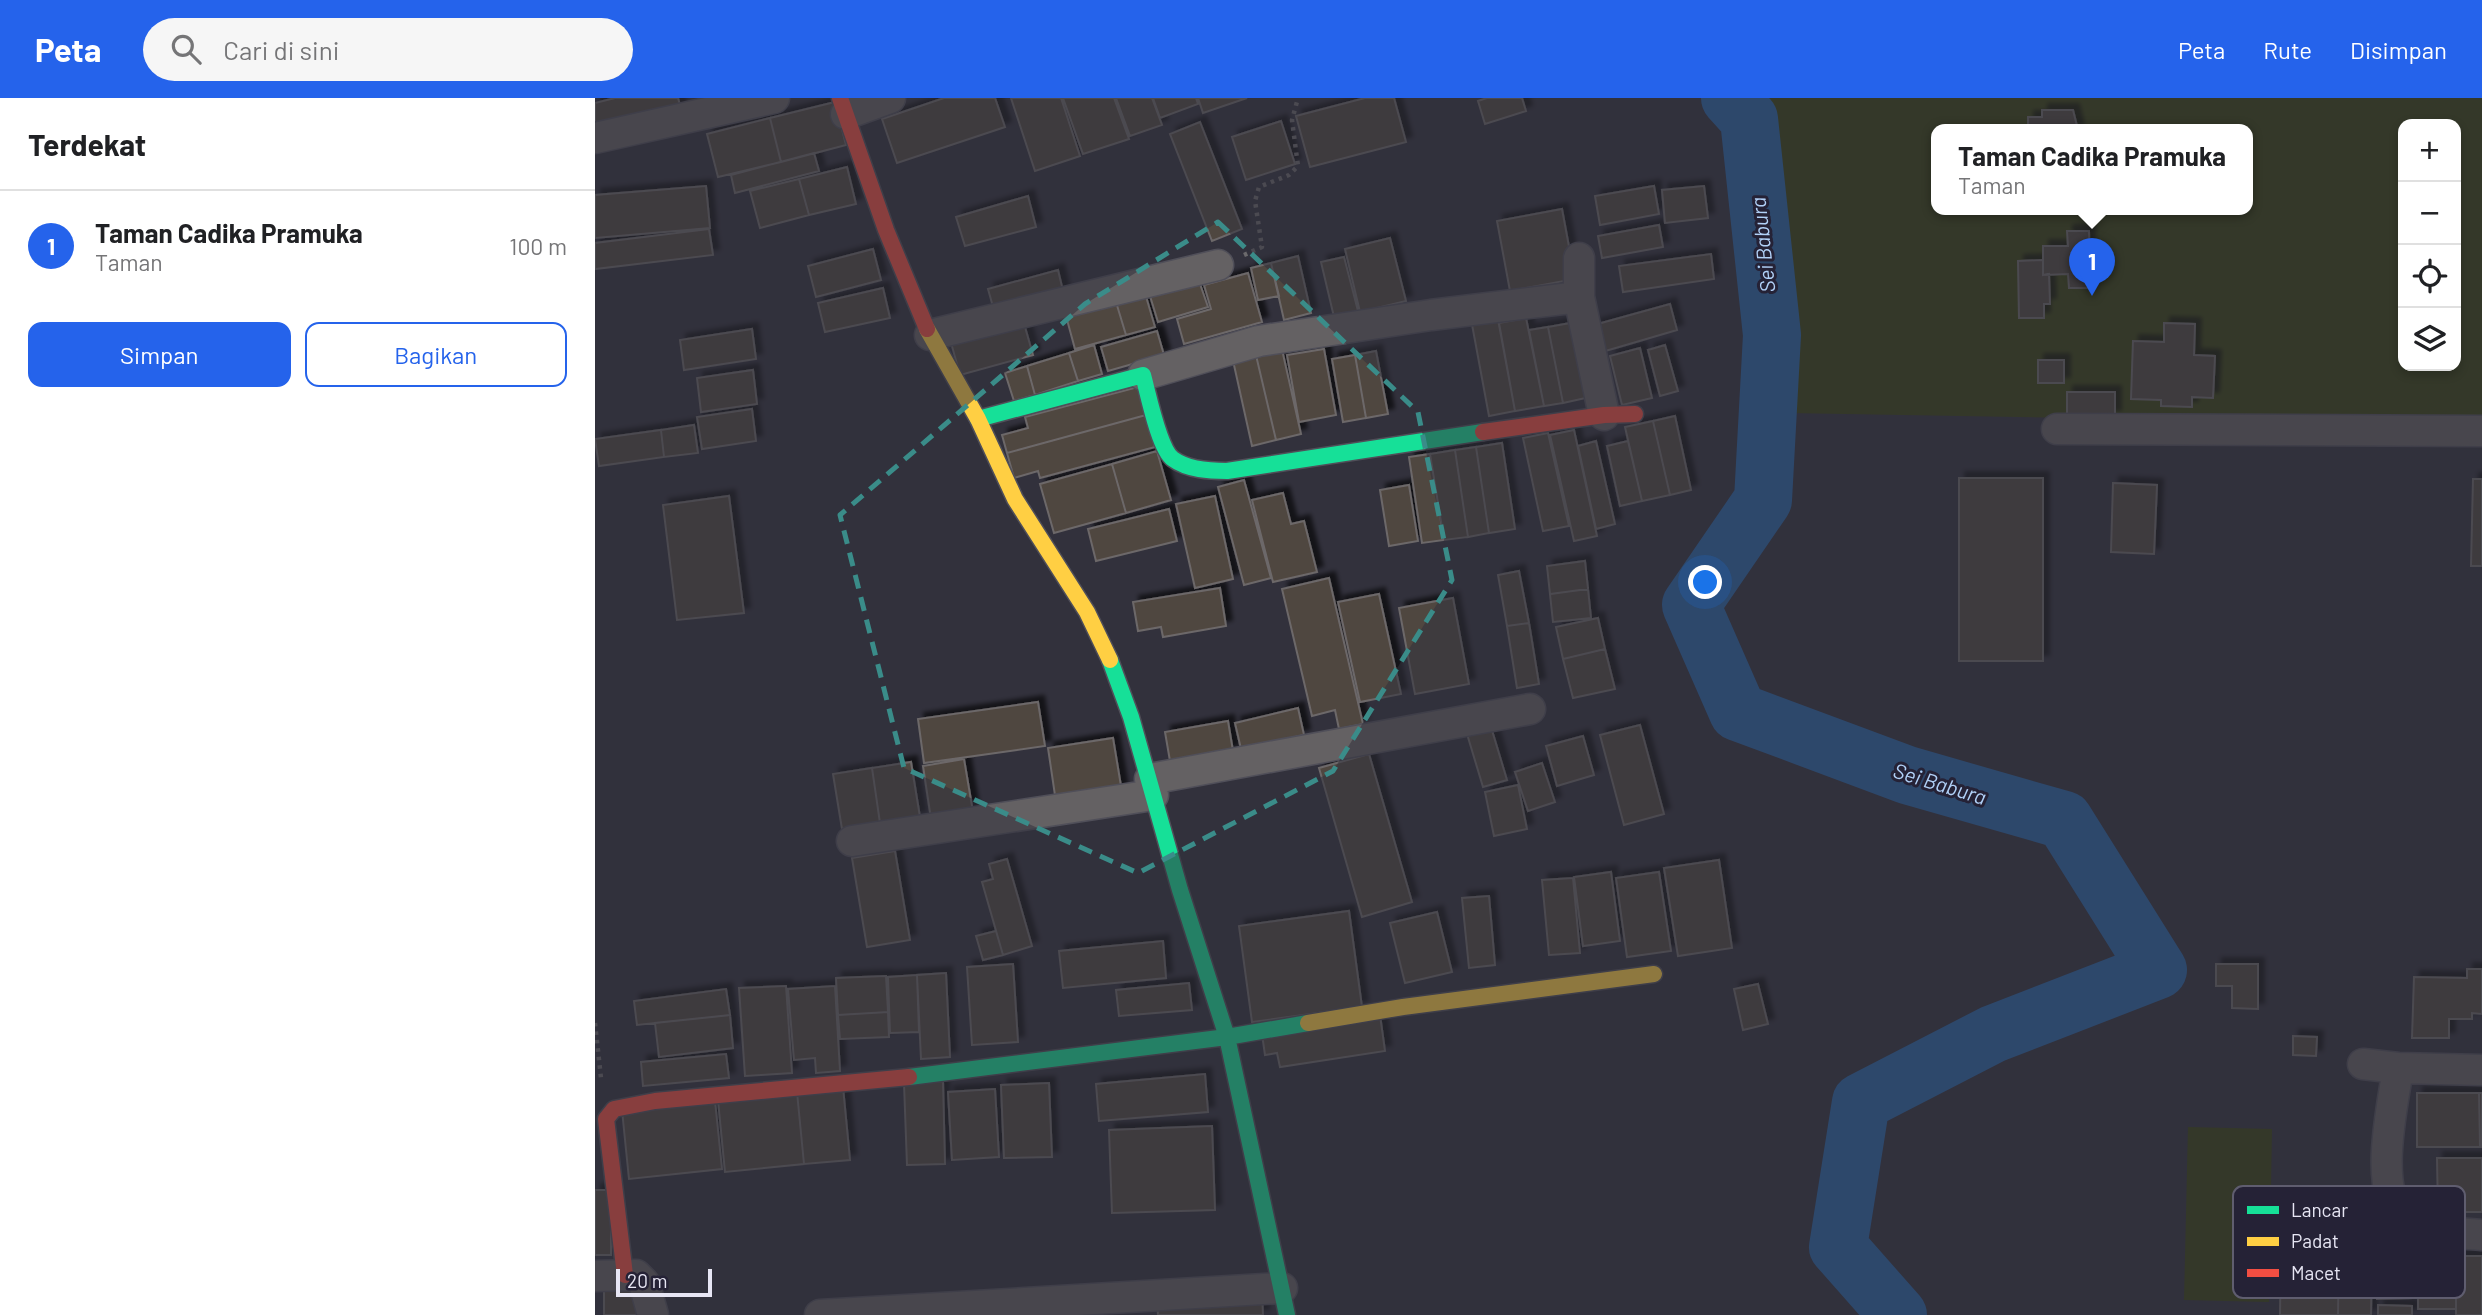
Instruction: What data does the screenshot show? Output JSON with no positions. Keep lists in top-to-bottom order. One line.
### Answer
{"water":["Sei Babura"],"legend":["Lancar","Padat","Macet"],"scale_bar":"20 m","page":{"header":"Peta","search":"Cari di sini","nav":["Peta","Rute","Disimpan"],"heading":"Terdekat","map_buttons":["+","−"],"popup":["Taman Cadika Pramuka","Taman"],"list":[{"mark":"1","name":"Taman Cadika Pramuka","note":"Taman","value":"100 m"}],"pins":"1","buttons":["Simpan","Bagikan"],"scale":"20 m"}}
